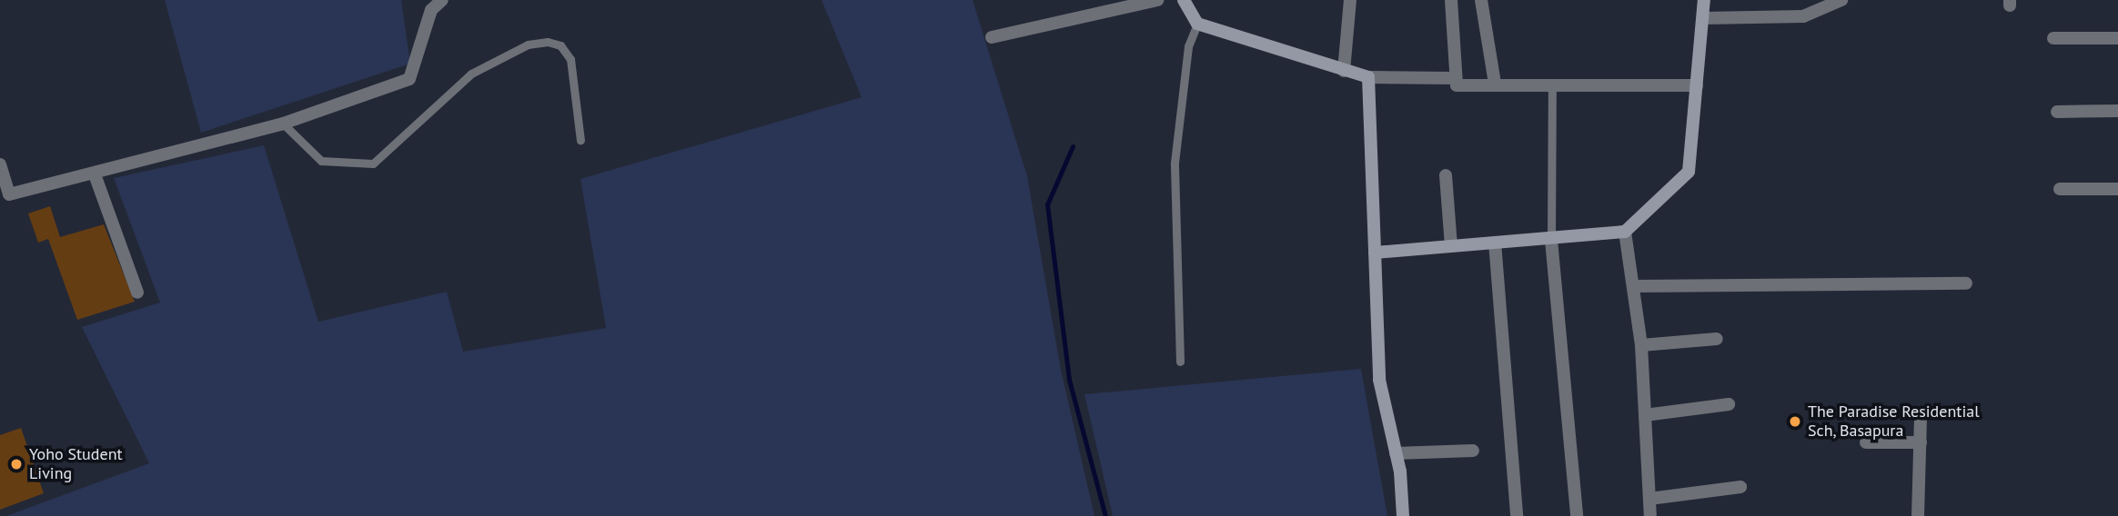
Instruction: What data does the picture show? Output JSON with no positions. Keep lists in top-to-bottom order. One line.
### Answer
{"places":["The Paradise Residential Sch, Basapura","Yoho Student Living"]}
